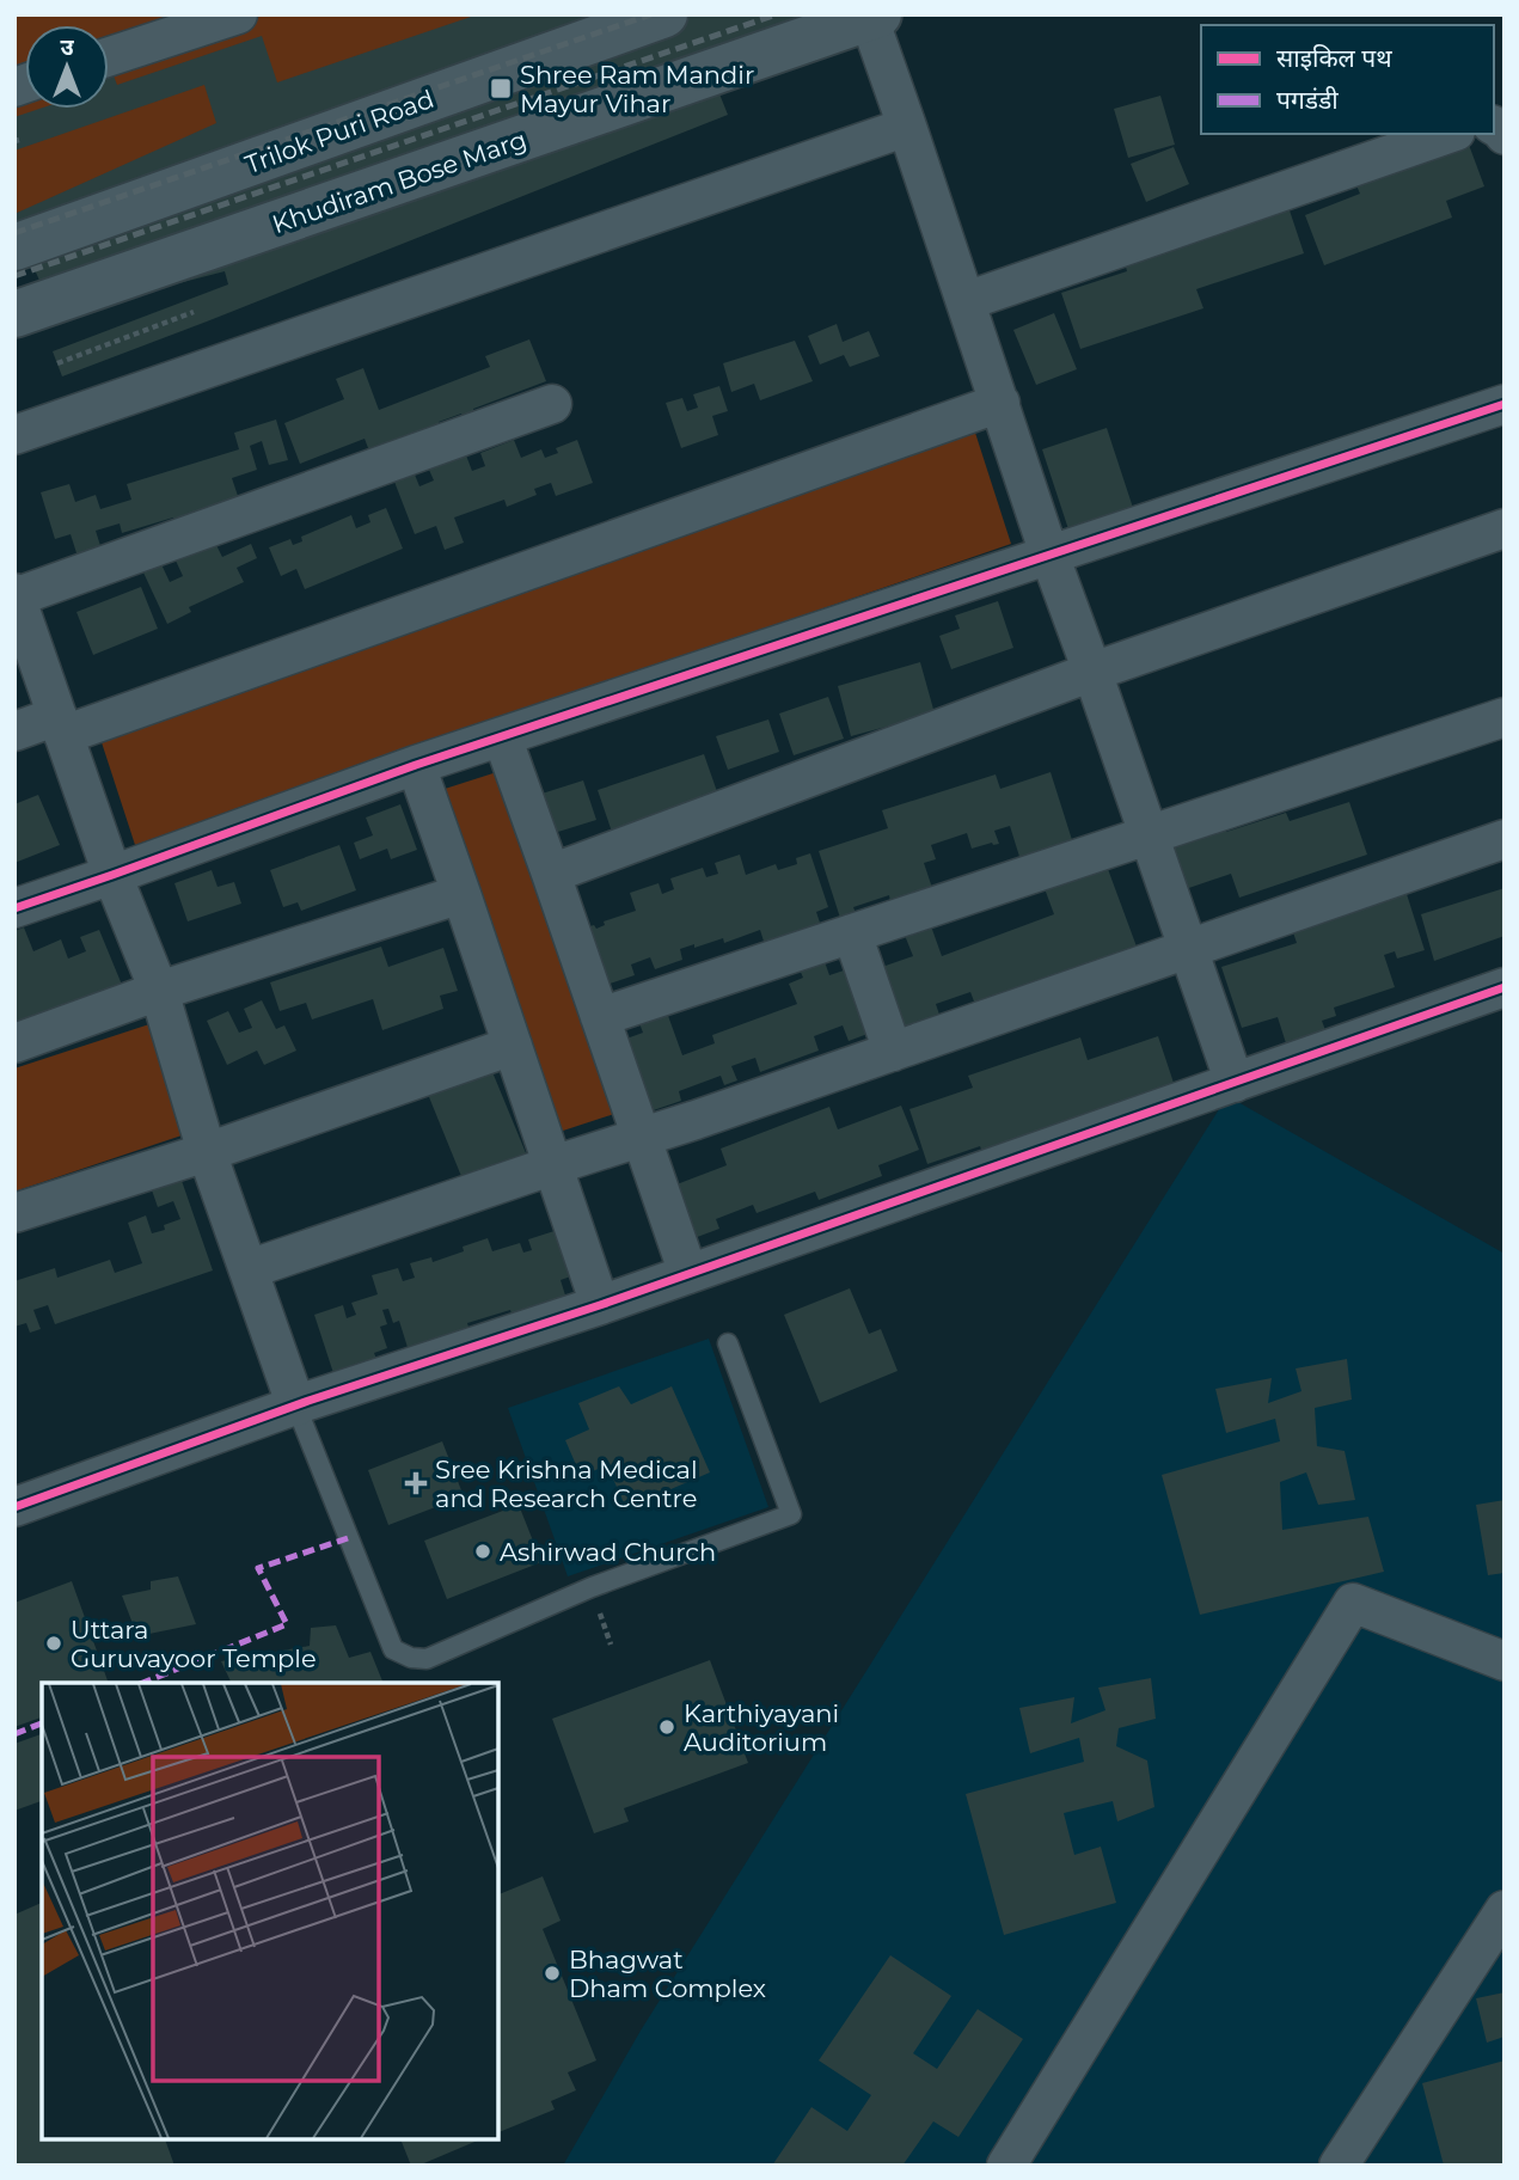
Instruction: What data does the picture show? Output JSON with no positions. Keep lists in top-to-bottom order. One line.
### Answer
{"streets":{"street":["Trilok Puri Road","Khudiram Bose Marg"]},"places":{"transit":["Shree Ram Mandir Mayur Vihar"],"health":["Sree Krishna Medical and Research Centre"],"other":["Ashirwad Church","Uttara Guruvayoor Temple","Karthiyayani Auditorium","Bhagwat Dham Complex"]},"legend":["साइकिल पथ","पगडंडी"],"north":"top"}
